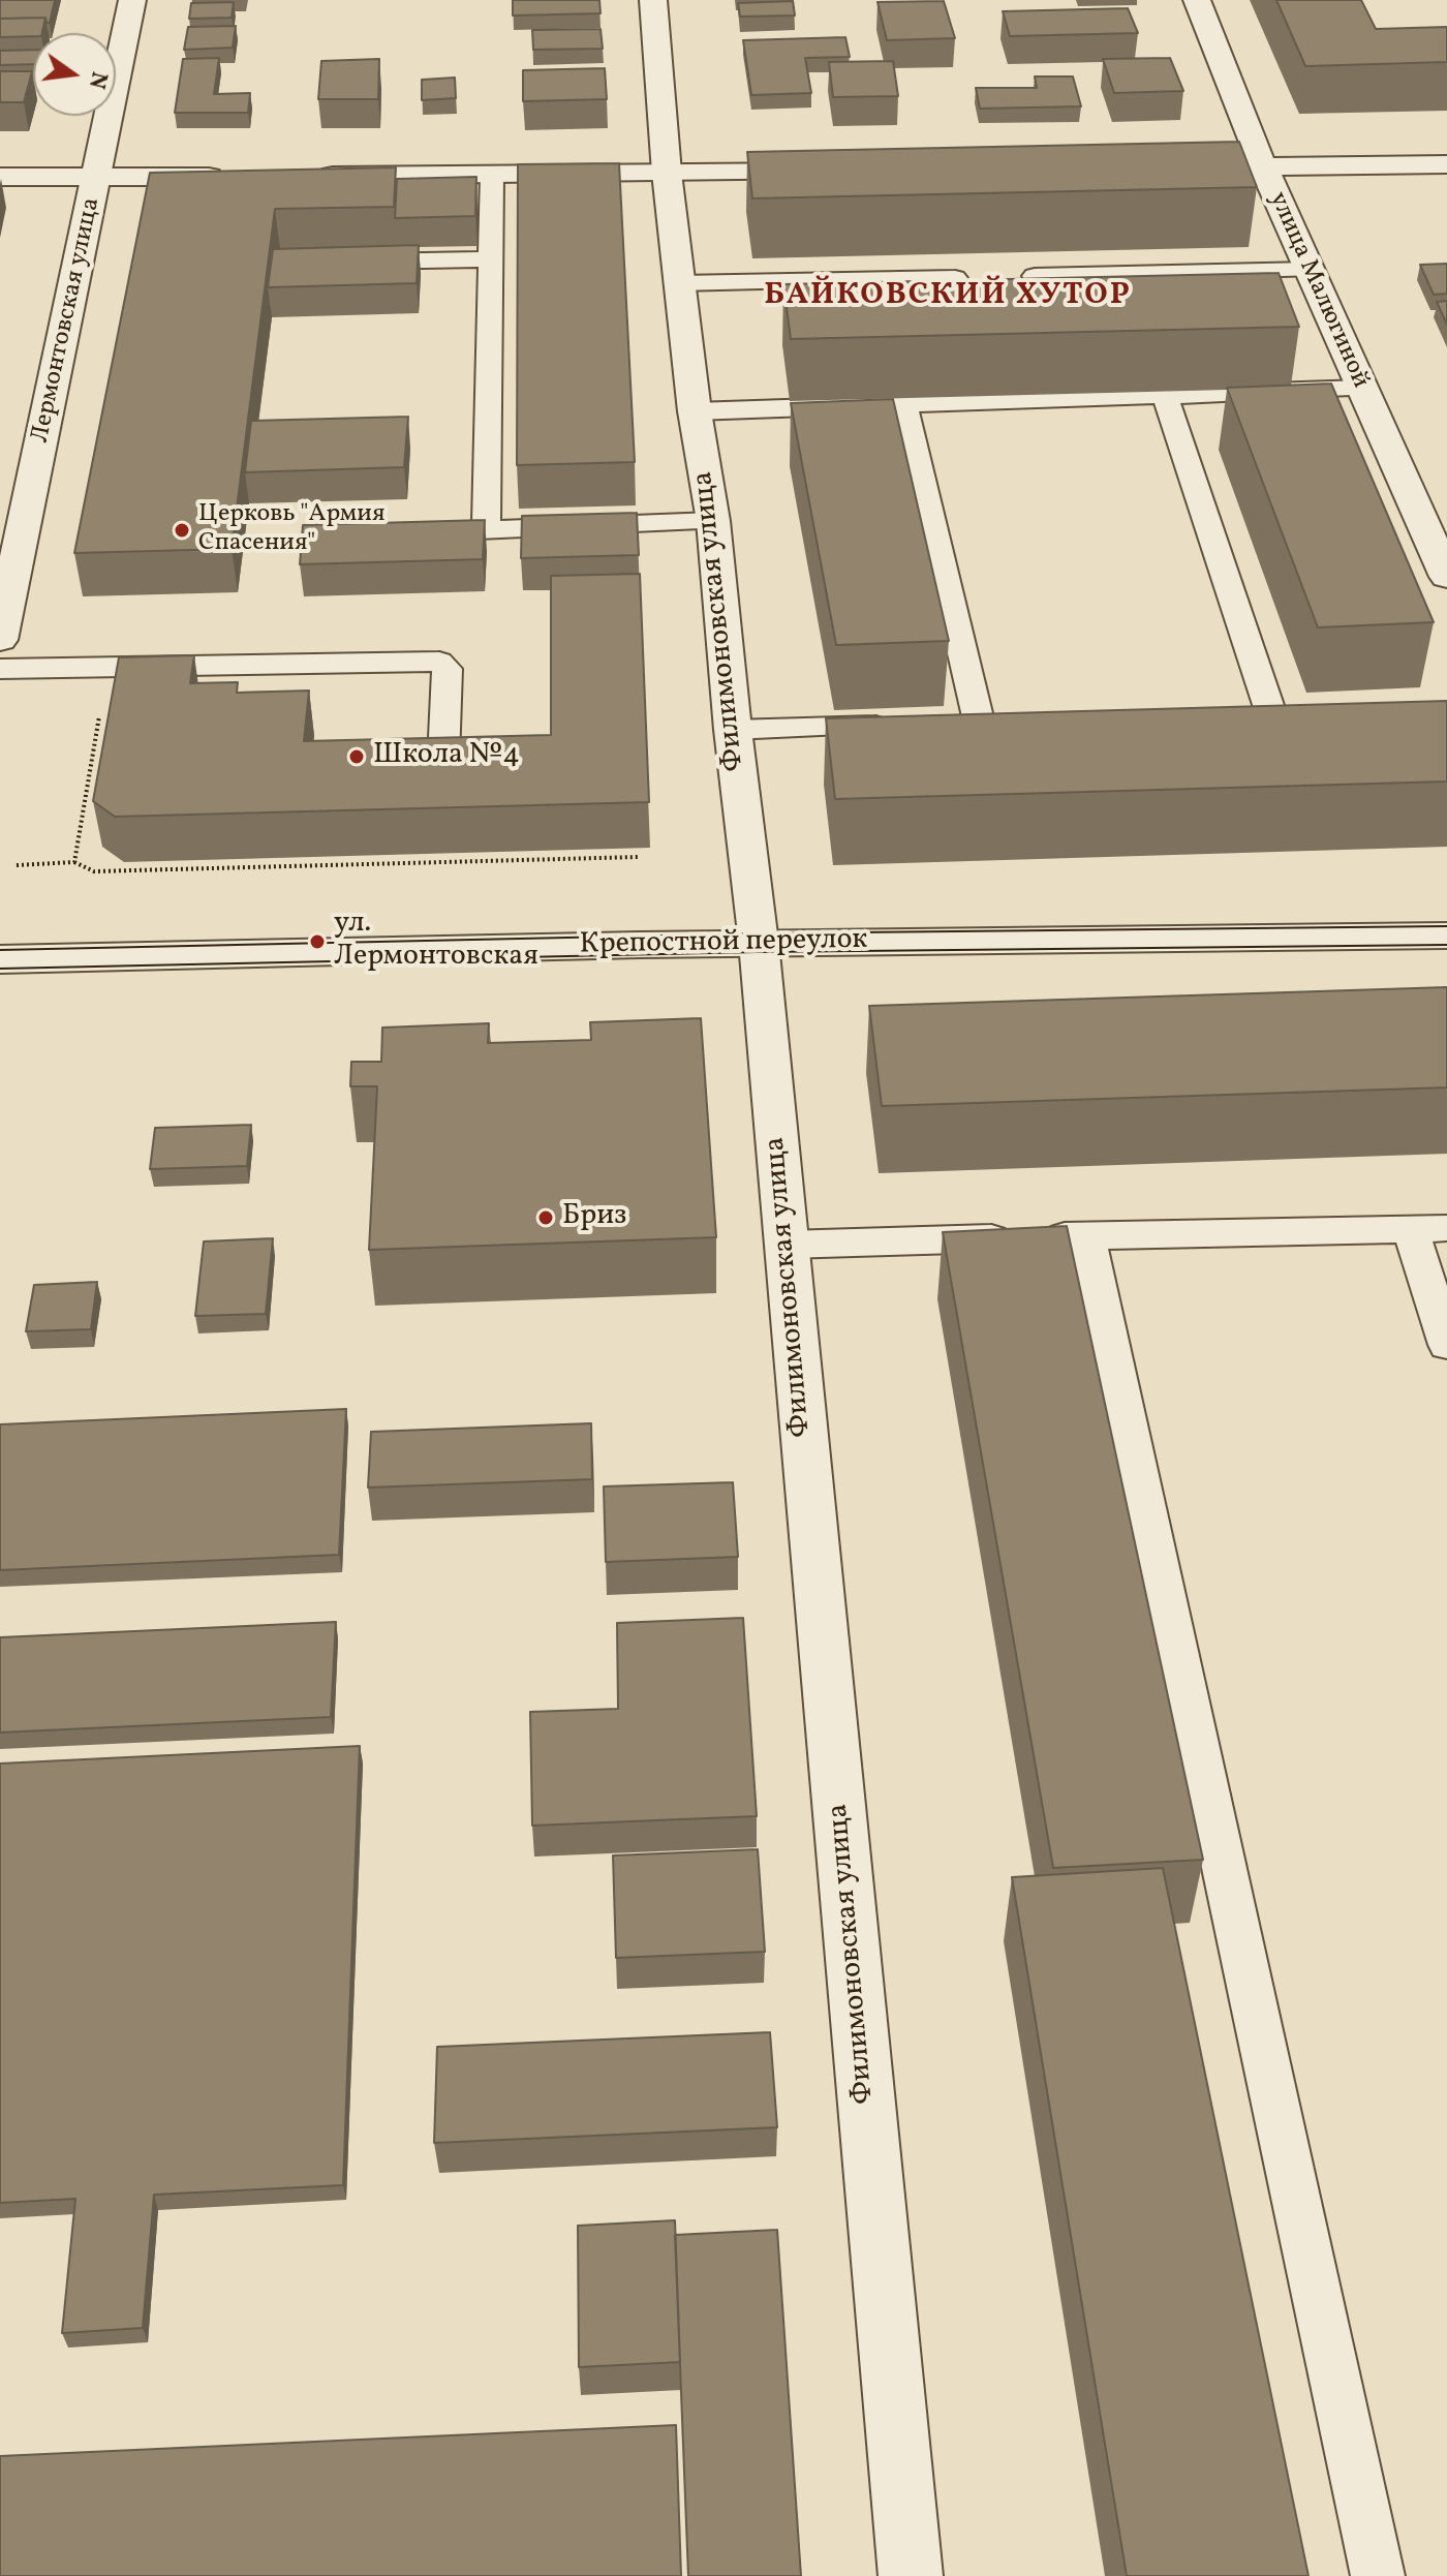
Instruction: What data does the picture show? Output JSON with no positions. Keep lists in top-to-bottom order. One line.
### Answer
{"streets":{"street":["улица Малюгиной","Лермонтовская улица","Филимоновская улица","Крепостной переулок"]},"crossings":[["Филимоновская улица","Крепостной переулок"]],"districts":["БАЙКОВСКИЙ ХУТОР"],"places":["Церковь \"Армия Спасения\"","Школа №4","ул. Лермонтовская","Бриз"],"north":"right"}
